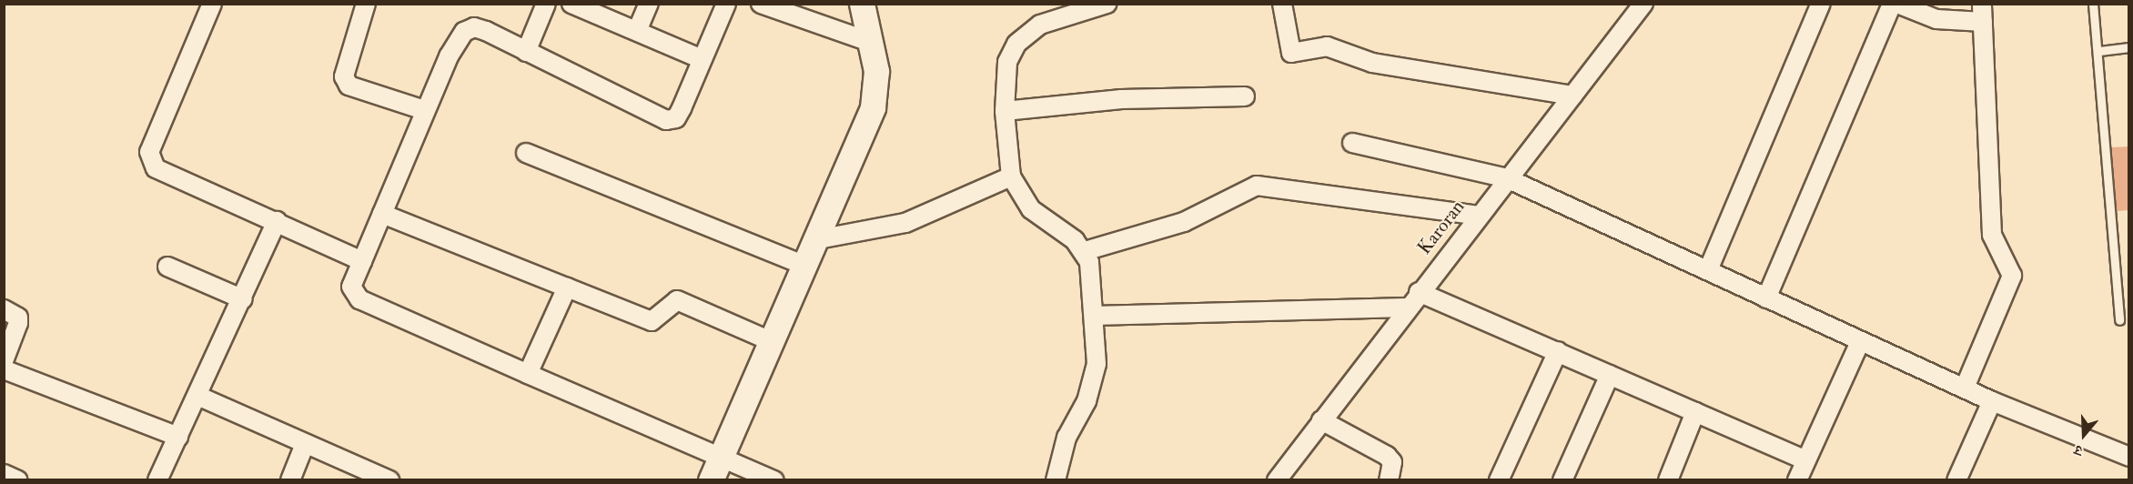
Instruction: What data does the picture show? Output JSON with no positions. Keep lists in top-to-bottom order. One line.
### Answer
{"streets":{"street":["Karoran"]},"north":"bottom"}
